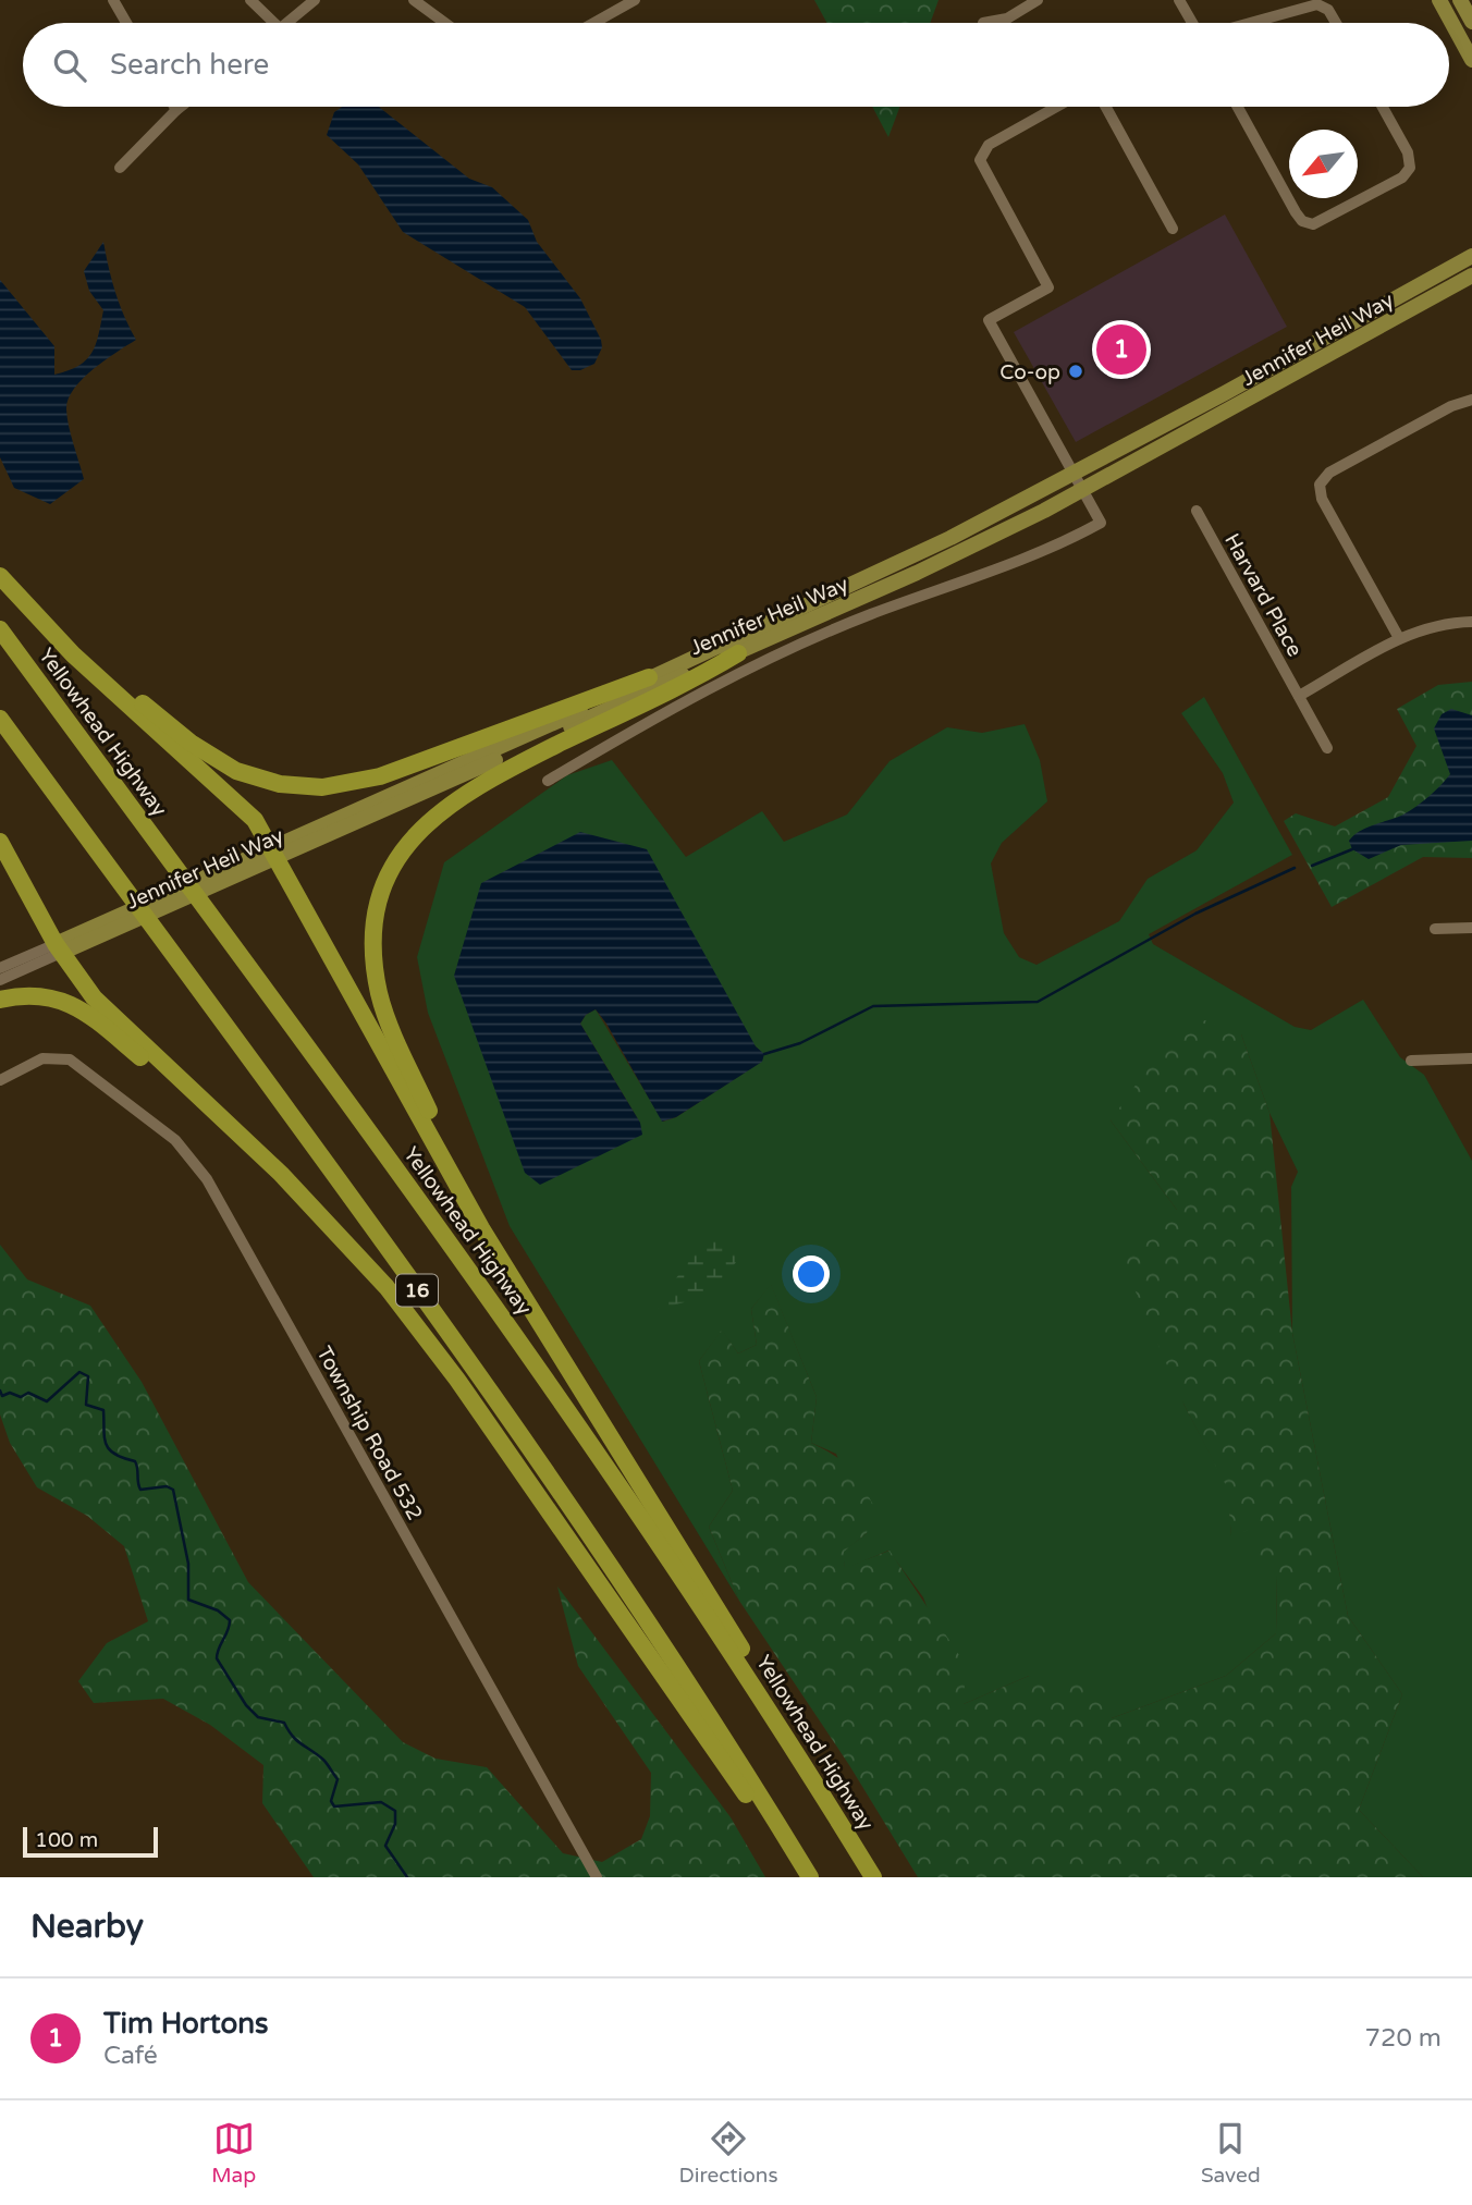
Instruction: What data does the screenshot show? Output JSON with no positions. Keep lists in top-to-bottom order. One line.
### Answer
{"streets":{"highway":["Yellowhead Highway","16"],"main road":["Jennifer Heil Way"],"street":["Harvard Place","Township Road 532"]},"places":["Co-op"],"scale_bar":"100 m","north":"bottom left","page":{"search":"Search here","pins":"1","scale":"100 m","heading":"Nearby","list":[{"mark":"1","name":"Tim Hortons","note":"Café","value":"720 m"}],"nav":["Map","Directions","Saved"]}}
